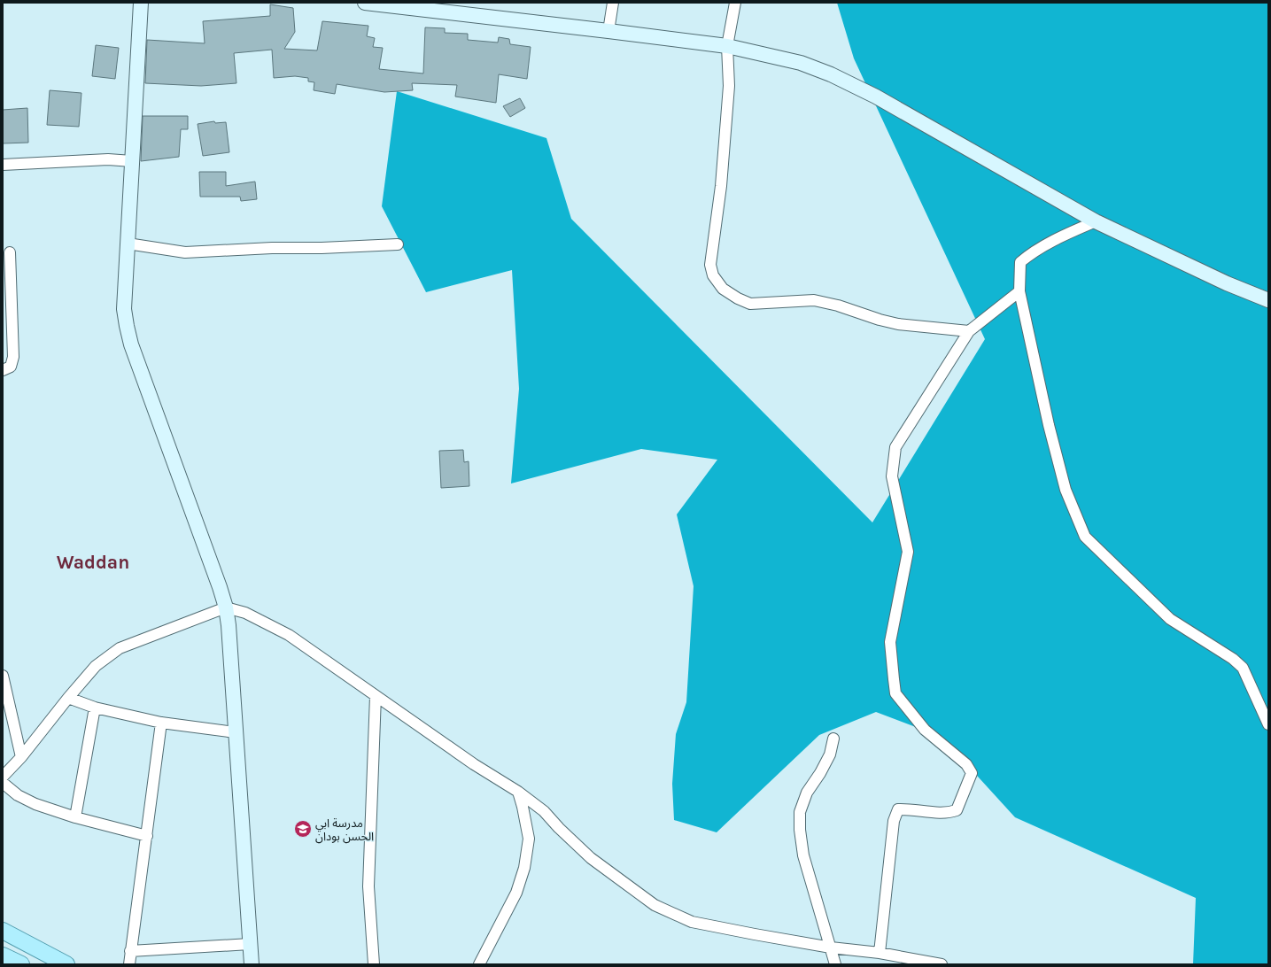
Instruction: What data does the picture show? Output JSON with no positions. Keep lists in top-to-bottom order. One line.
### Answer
{"districts":["Waddan"],"places":{"school or university":["مدرسة ابي الحسن بودان"]}}
